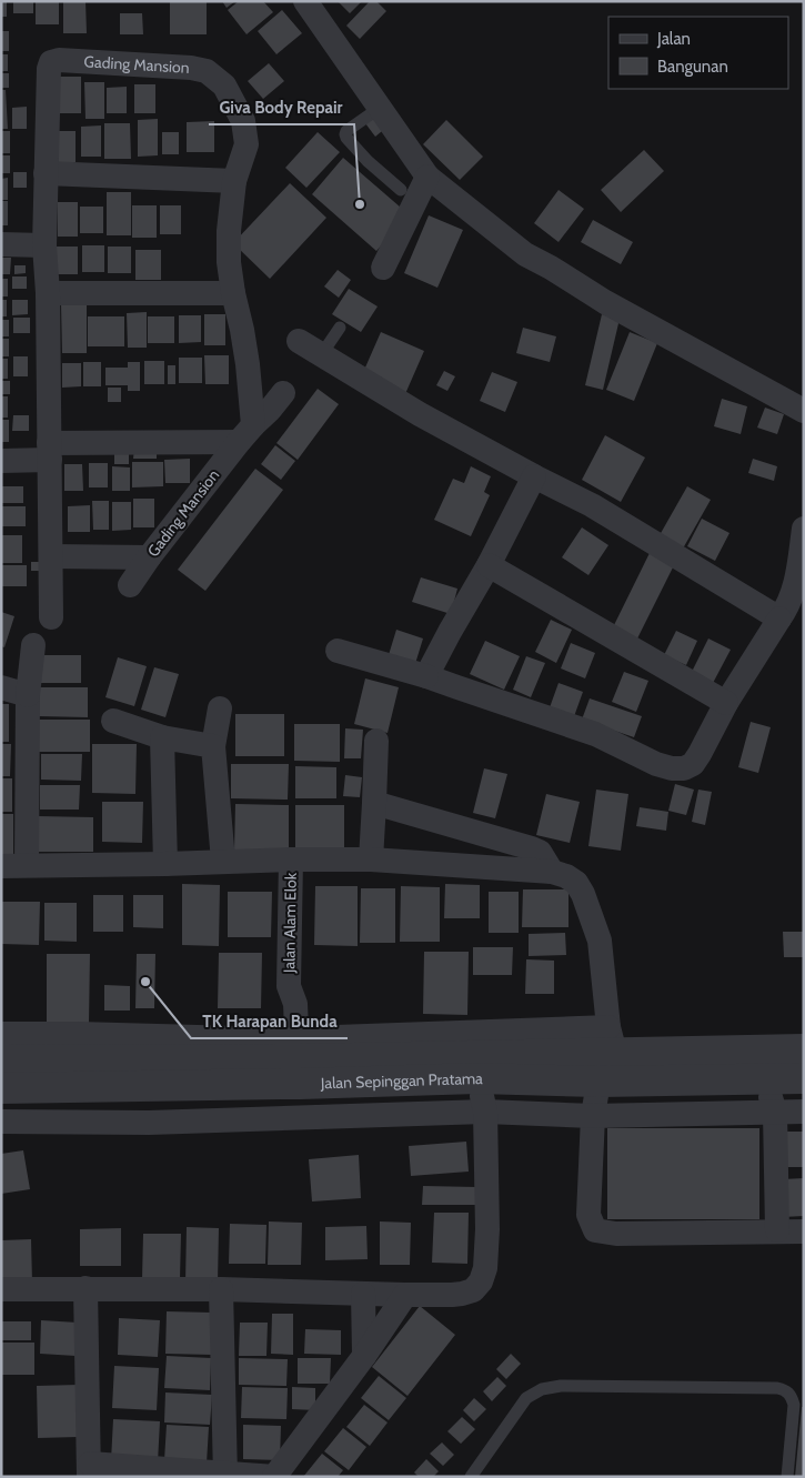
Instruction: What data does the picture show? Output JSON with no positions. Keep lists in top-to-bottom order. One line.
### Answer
{"streets":{"street":["Gading Mansion","Jalan Alam Elok","Jalan Sepinggan Pratama"]},"crossings":[["Jalan Alam Elok","Jalan Sepinggan Pratama"]],"places":["Giva Body Repair","TK Harapan Bunda"],"legend":["Jalan","Bangunan"]}
